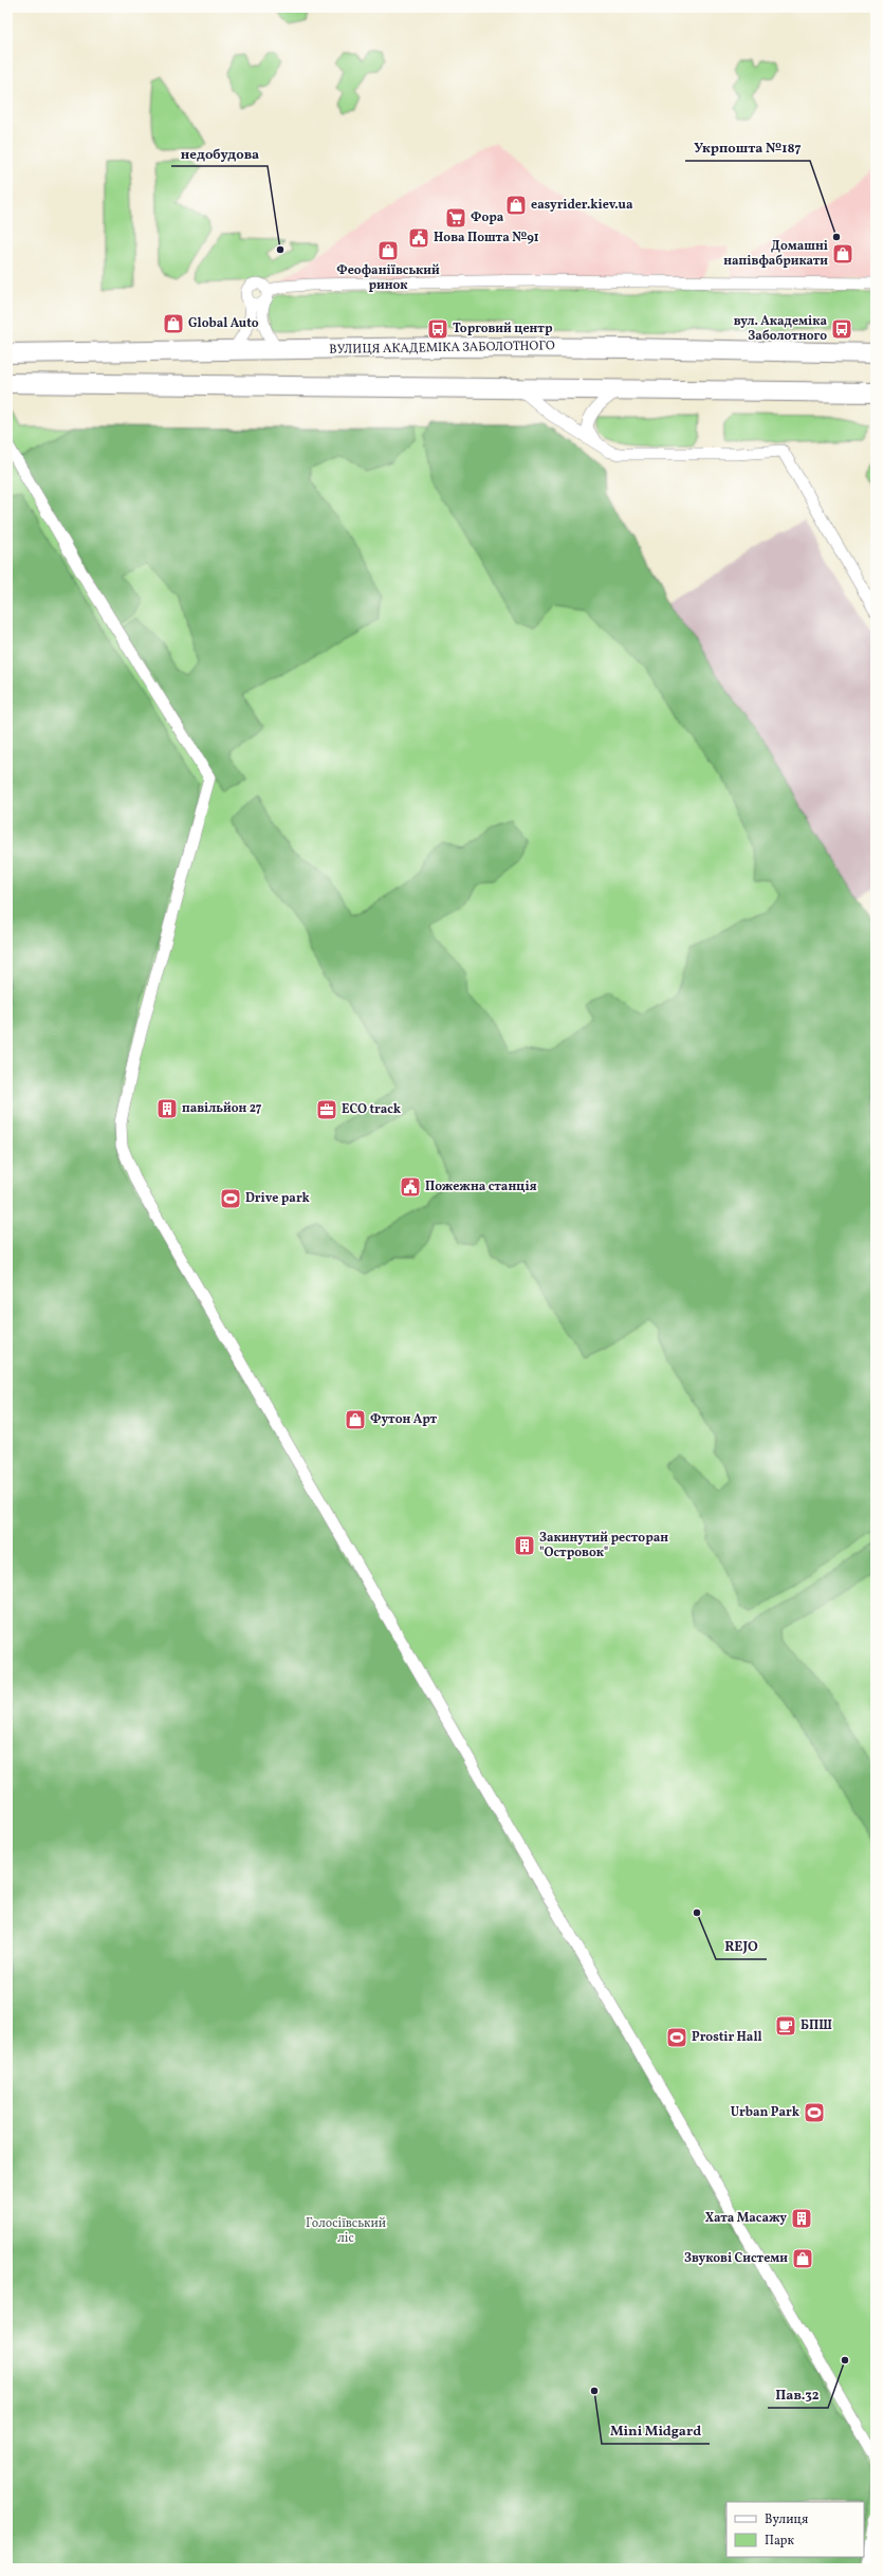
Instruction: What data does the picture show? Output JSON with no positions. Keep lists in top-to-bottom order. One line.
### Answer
{"streets":{"highway":["ВУЛИЦЯ АКАДЕМІКА ЗАБОЛОТНОГО"]},"parks":["Голосіївський ліс"],"places":{"shop":["easyrider.kiev.ua","Феофаніївський ринок","Домашні напівфабрикати","Global Auto","Футон Арт","Звукові Системи"],"supermarket":["Фора"],"other":["Укрпошта №187","недобудова","REJO","Пав.32","Mini Midgard"],"public building":["Нова Пошта №91","Пожежна станція"],"bus stop":["Торговий центр","вул. Академіка Заболотного"],"building":["павільйон 27","Закинутий ресторан \"Островок\"","Хата Масажу"],"office":["ECO track"],"sports":["Drive park","Prostir Hall","Urban Park"],"cafe":["БПШ"]},"legend":["Вулиця","Парк"]}
